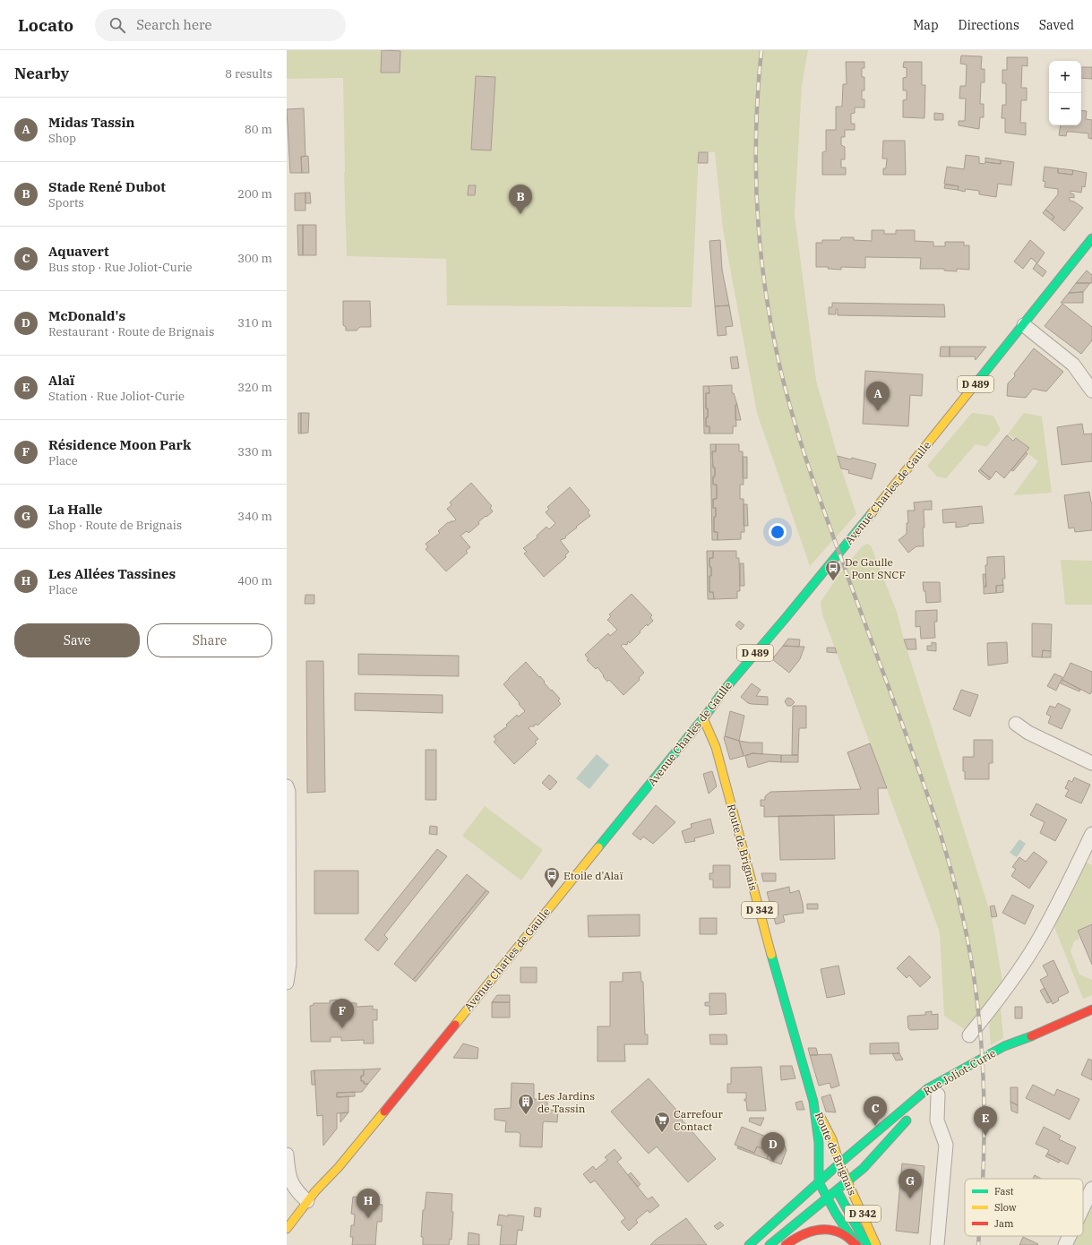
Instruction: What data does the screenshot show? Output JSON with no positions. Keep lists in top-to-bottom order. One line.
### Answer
{"streets":{"main road":["D 489","Avenue Charles de Gaulle","Route de Brignais","D 342","Rue Joliot-Curie"]},"crossings":[["Avenue Charles de Gaulle","Route de Brignais"],["Route de Brignais","D 342"],["Route de Brignais","Rue Joliot-Curie"]],"places":{"bus stop":["De Gaulle - Pont SNCF","Etoile d'Alaï"],"building":["Les Jardins de Tassin"],"supermarket":["Carrefour Contact"]},"legend":["Fast","Slow","Jam"],"page":{"header":"Locato","search":"Search here","nav":["Map","Directions","Saved"],"heading":["Nearby","8 results"],"map_buttons":["+","−"],"list":[{"mark":"A","name":"Midas Tassin","note":"Shop","value":"80 m"},{"mark":"B","name":"Stade René Dubot","note":"Sports","value":"200 m"},{"mark":"C","name":"Aquavert","note":"Bus stop · Rue Joliot-Curie","value":"300 m"},{"mark":"D","name":"McDonald's","note":"Restaurant · Route de Brignais","value":"310 m"},{"mark":"E","name":"Alaï","note":"Station · Rue Joliot-Curie","value":"320 m"},{"mark":"F","name":"Résidence Moon Park","note":"Place","value":"330 m"},{"mark":"G","name":"La Halle","note":"Shop · Route de Brignais","value":"340 m"},{"mark":"H","name":"Les Allées Tassines","note":"Place","value":"400 m"}],"pins":["B","A","F","C","E","D","G","H"],"buttons":["Save","Share"]}}
